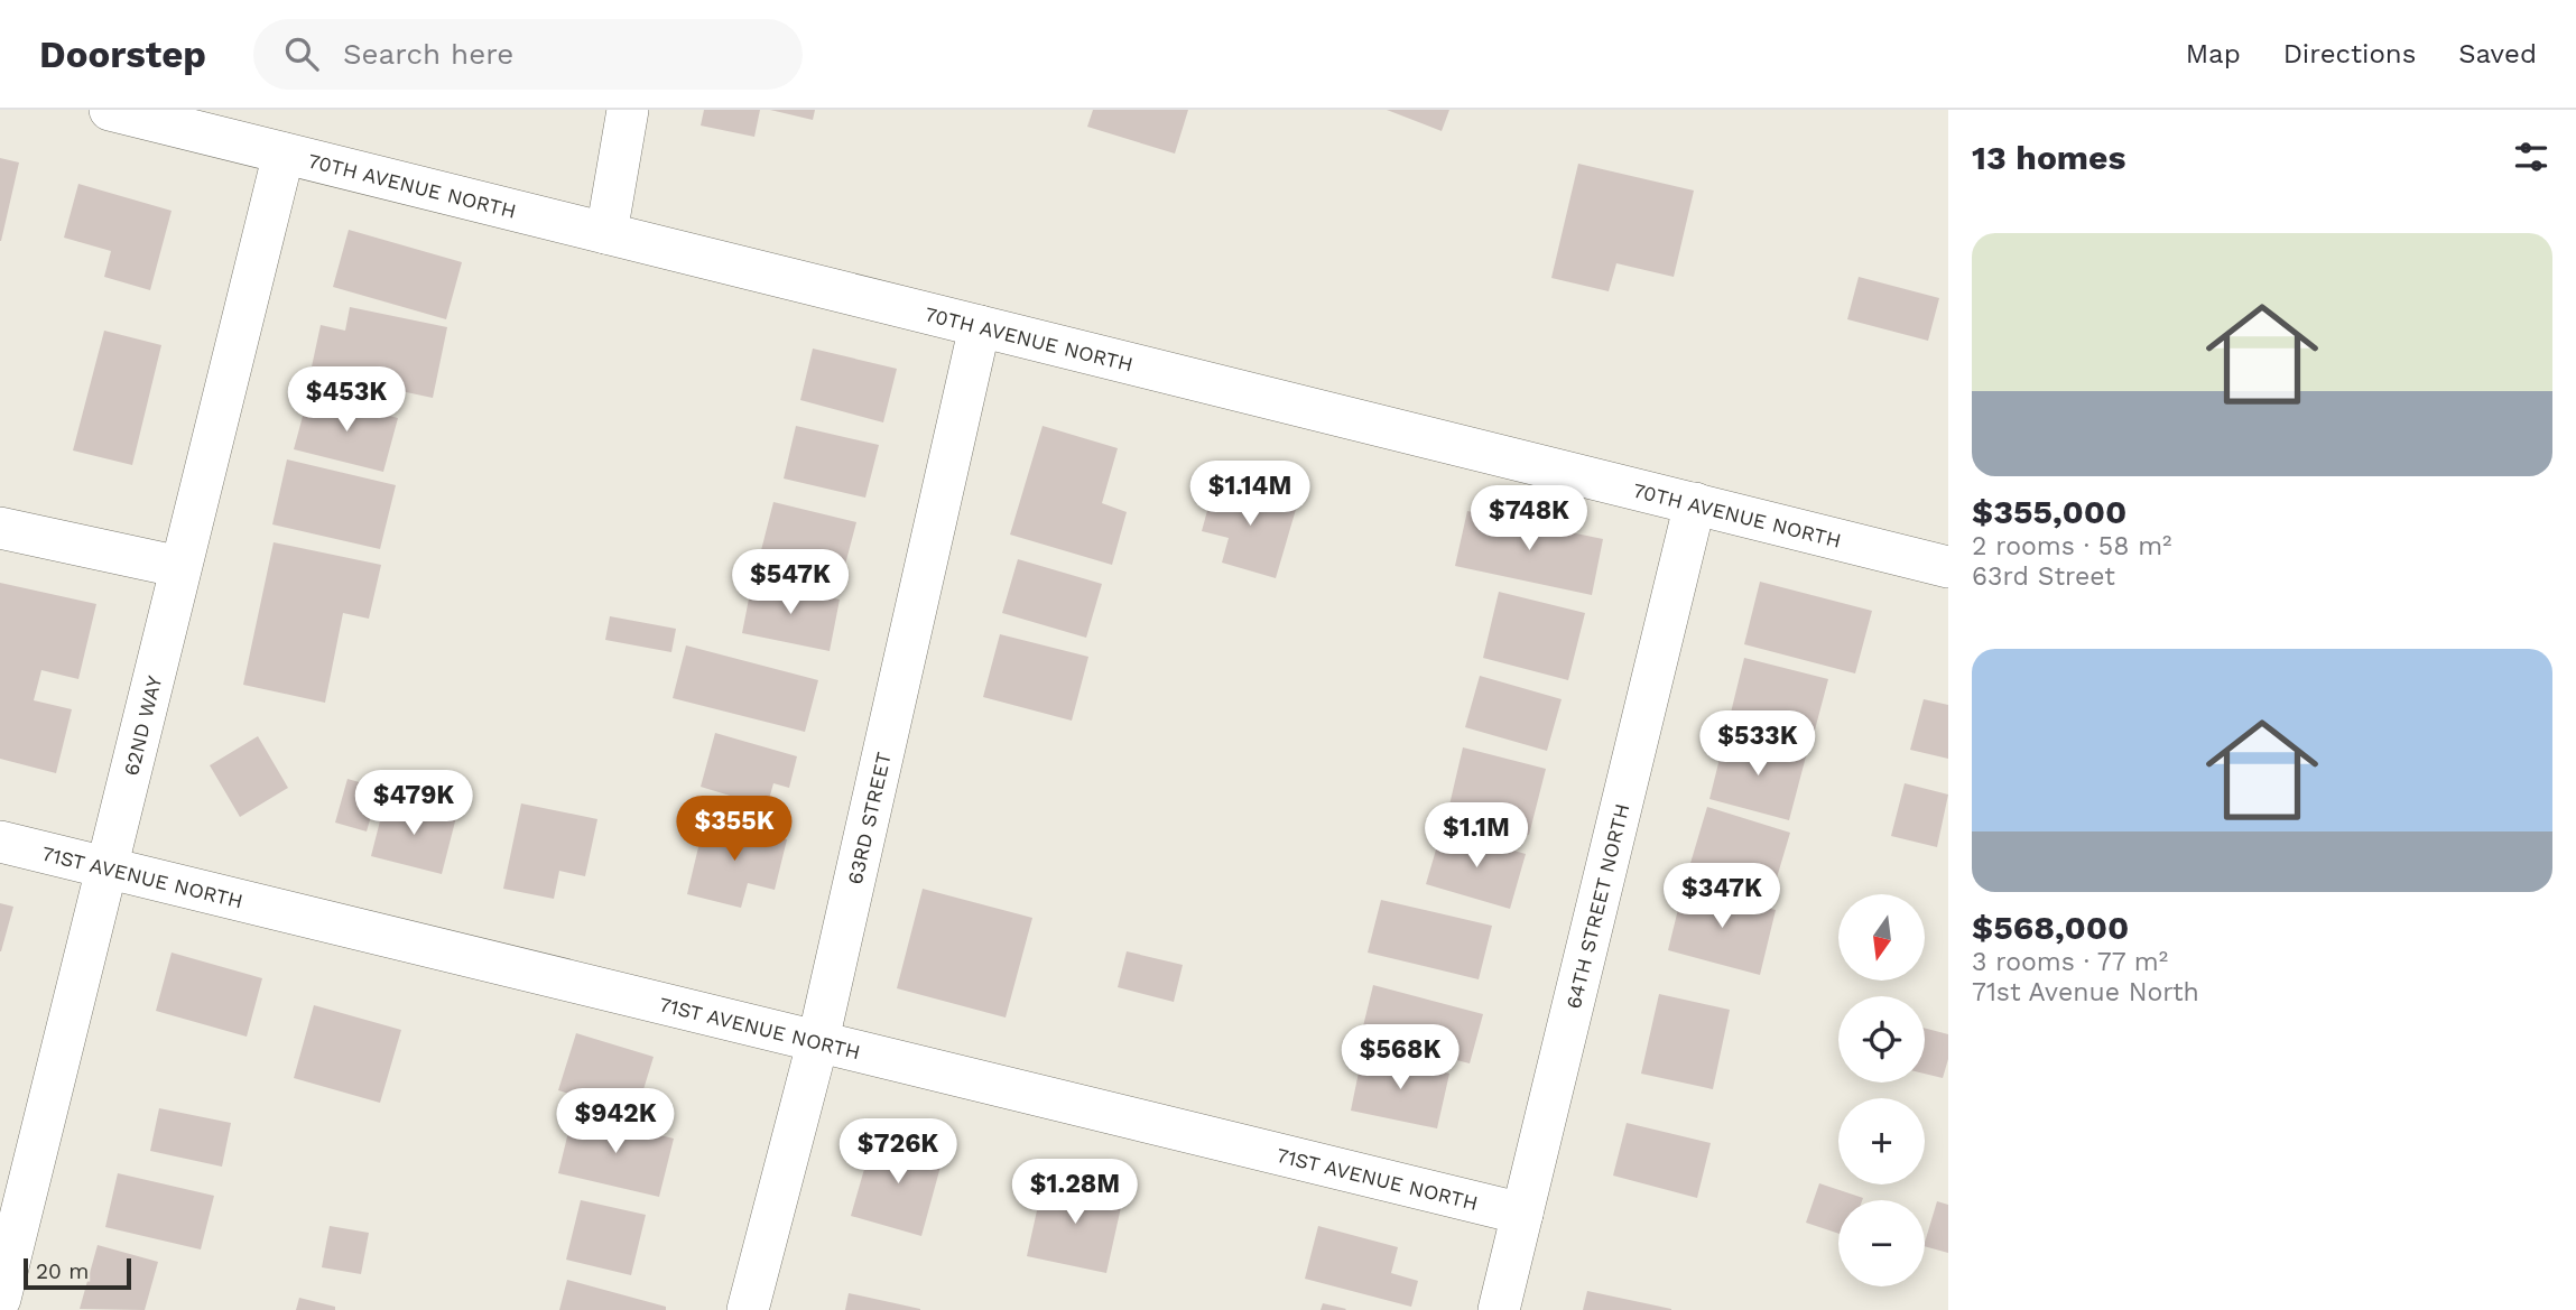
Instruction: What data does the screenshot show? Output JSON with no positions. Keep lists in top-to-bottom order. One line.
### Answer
{"streets":{"street":["70TH AVENUE NORTH","62ND WAY","63RD STREET","71ST AVENUE NORTH","64TH STREET NORTH"]},"crossings":[["70TH AVENUE NORTH","62ND WAY"],["70TH AVENUE NORTH","63RD STREET"],["70TH AVENUE NORTH","64TH STREET NORTH"],["62ND WAY","71ST AVENUE NORTH"],["63RD STREET","71ST AVENUE NORTH"],["71ST AVENUE NORTH","64TH STREET NORTH"]],"scale_bar":"20 m","north":"bottom","page":{"header":"Doorstep","search":"Search here","nav":["Map","Directions","Saved"],"heading":"13 homes","list":[{"name":"$355,000","note":"2 rooms · 58 m² · 63rd Street"},{"name":"$568,000","note":"3 rooms · 77 m² · 71st Avenue North"}],"price":["$453K","$1.14M","$748K","$547K","$533K","$479K","$355K","$1.1M","$347K","$568K","$942K","$726K","$1.28M"],"map_buttons":["+","−"],"scale":"20 m"}}
